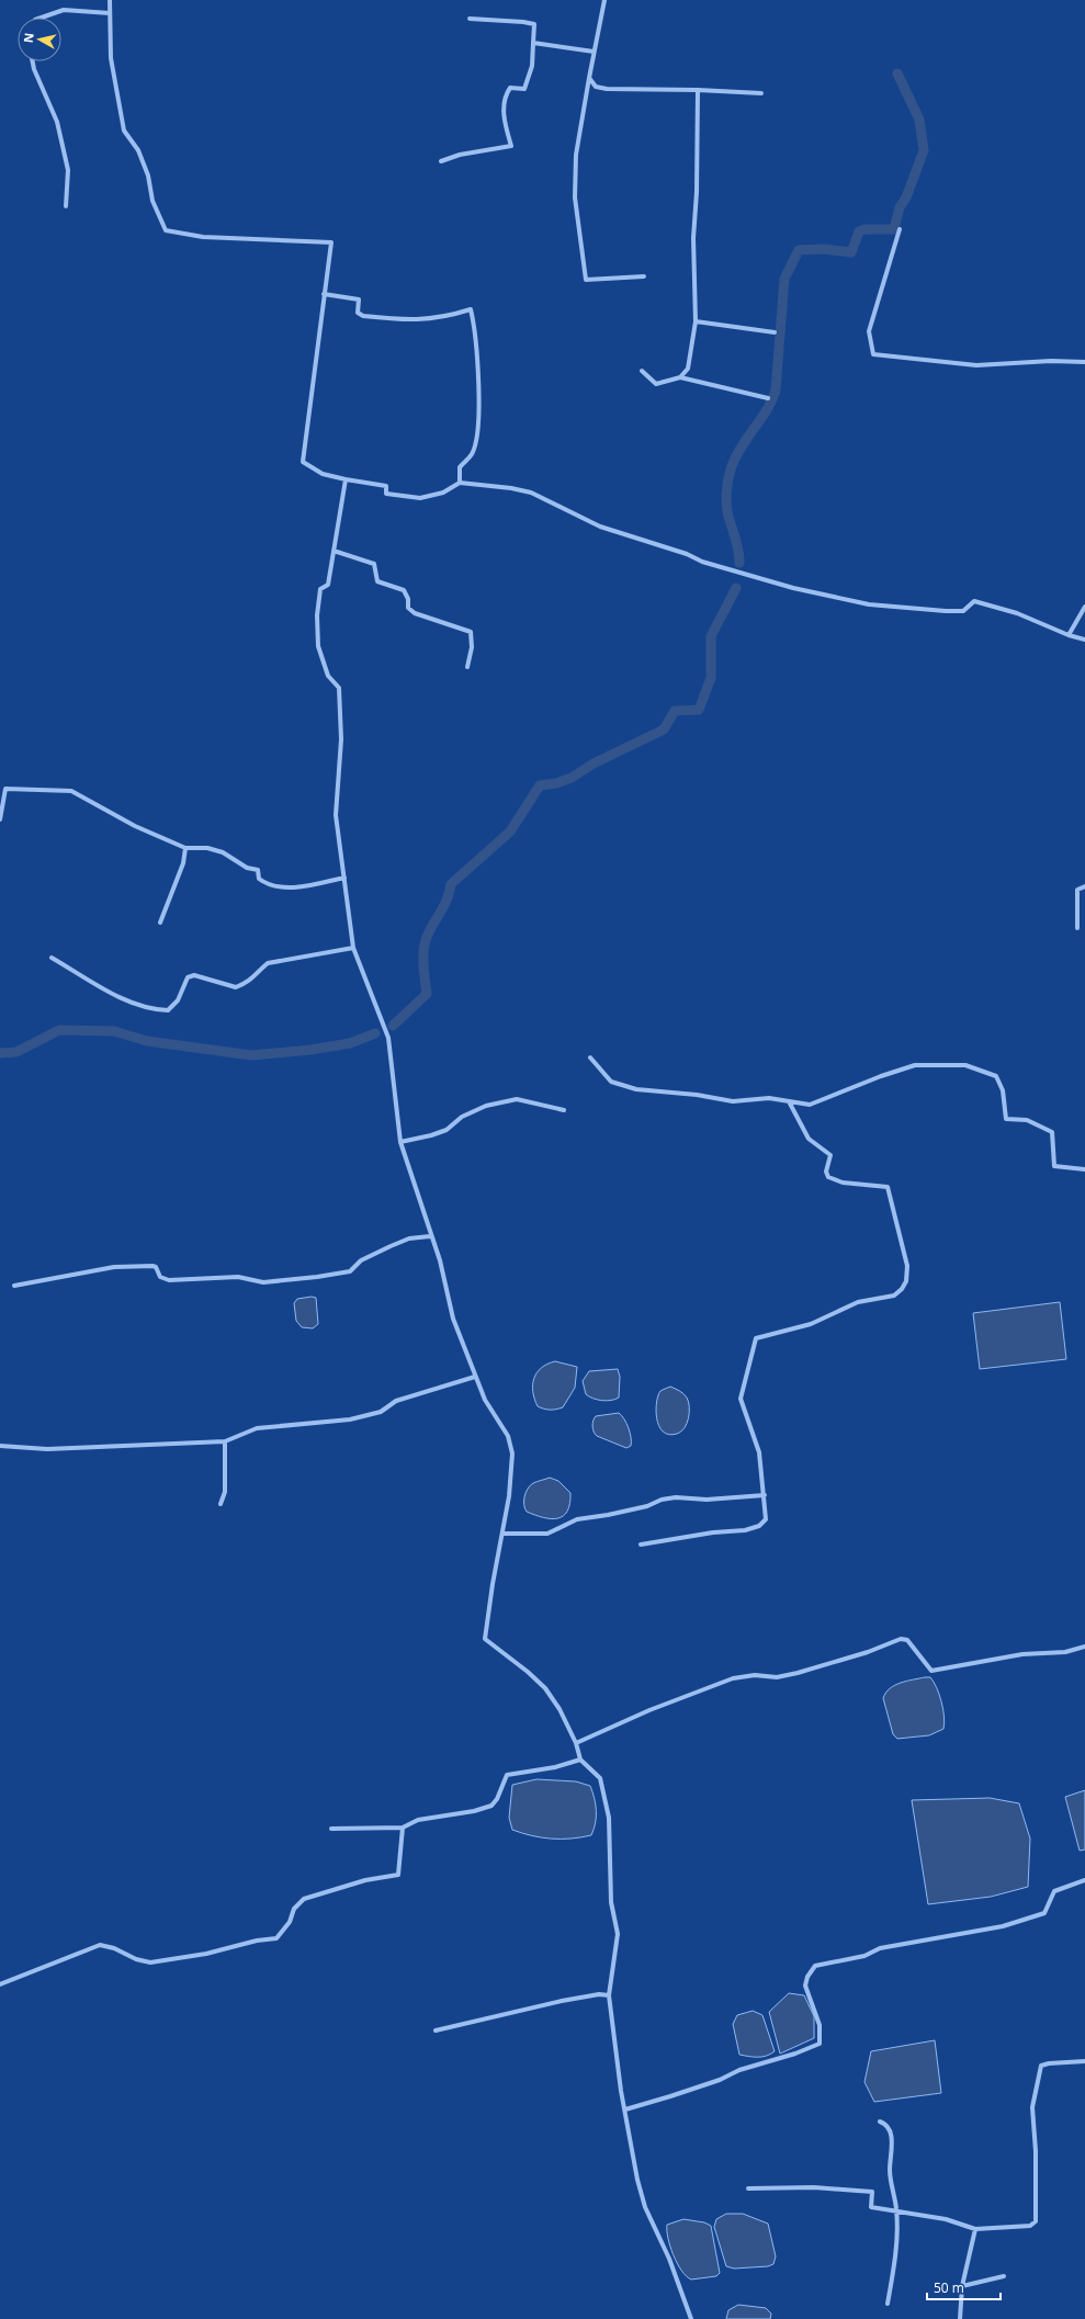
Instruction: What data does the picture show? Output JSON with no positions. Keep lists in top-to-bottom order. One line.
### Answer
{"scale_bar":"50 m","north":"left"}
